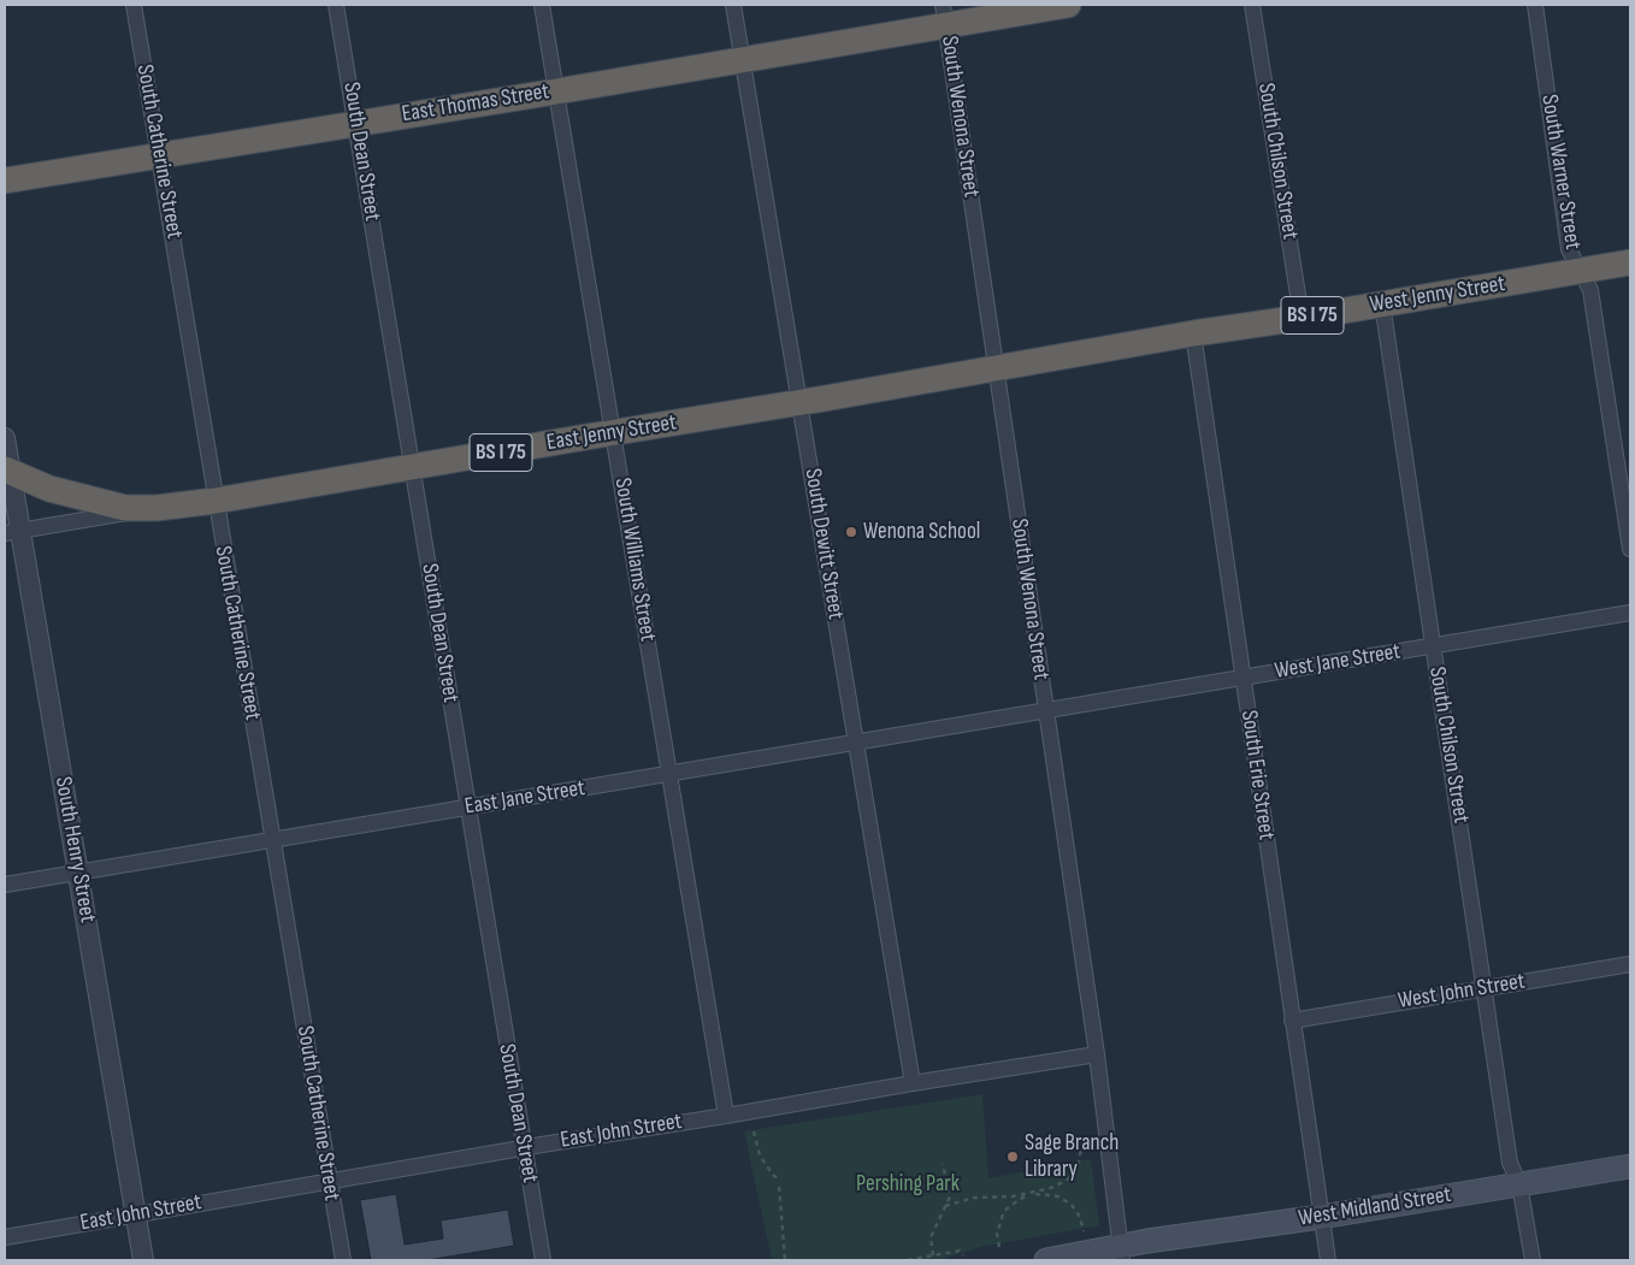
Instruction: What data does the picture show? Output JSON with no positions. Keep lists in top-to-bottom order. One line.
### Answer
{"streets":{"highway":["East Thomas Street","West Jenny Street","BS I 75","East Jenny Street"],"main road":["West Midland Street"],"street":["South Wenona Street","South Catherine Street","South Dean Street","South Chilson Street","South Warner Street","South Dewitt Street","South Williams Street","West Jane Street","South Erie Street","East Jane Street","South Henry Street","West John Street","East John Street"]},"crossings":[["East Thomas Street","South Wenona Street"],["East Thomas Street","South Catherine Street"],["East Thomas Street","South Dean Street"],["East Thomas Street","South Dewitt Street"],["East Thomas Street","South Williams Street"],["South Wenona Street","West Jenny Street"],["South Wenona Street","East Jenny Street"],["South Wenona Street","West Jane Street"],["South Wenona Street","East Jane Street"],["South Wenona Street","East John Street"],["South Wenona Street","West Midland Street"],["South Catherine Street","East Jenny Street"],["South Catherine Street","East Jane Street"],["South Catherine Street","East John Street"],["South Dean Street","East Jenny Street"],["South Dean Street","East Jane Street"],["South Dean Street","East John Street"],["South Chilson Street","West Jenny Street"],["South Chilson Street","West Jane Street"],["South Chilson Street","West John Street"],["South Chilson Street","West Midland Street"],["South Warner Street","West Jenny Street"],["West Jenny Street","East Jenny Street"],["West Jenny Street","South Erie Street"],["East Jenny Street","South Dewitt Street"],["East Jenny Street","South Williams Street"],["East Jenny Street","South Henry Street"],["South Dewitt Street","East Jane Street"],["South Dewitt Street","East John Street"],["South Williams Street","East Jane Street"],["South Williams Street","East John Street"],["West Jane Street","South Erie Street"],["West Jane Street","East Jane Street"],["South Erie Street","West John Street"],["South Erie Street","West Midland Street"],["East Jane Street","South Henry Street"],["South Henry Street","East John Street"]],"parks":["Pershing Park"],"places":["Wenona School","Sage Branch Library"]}
